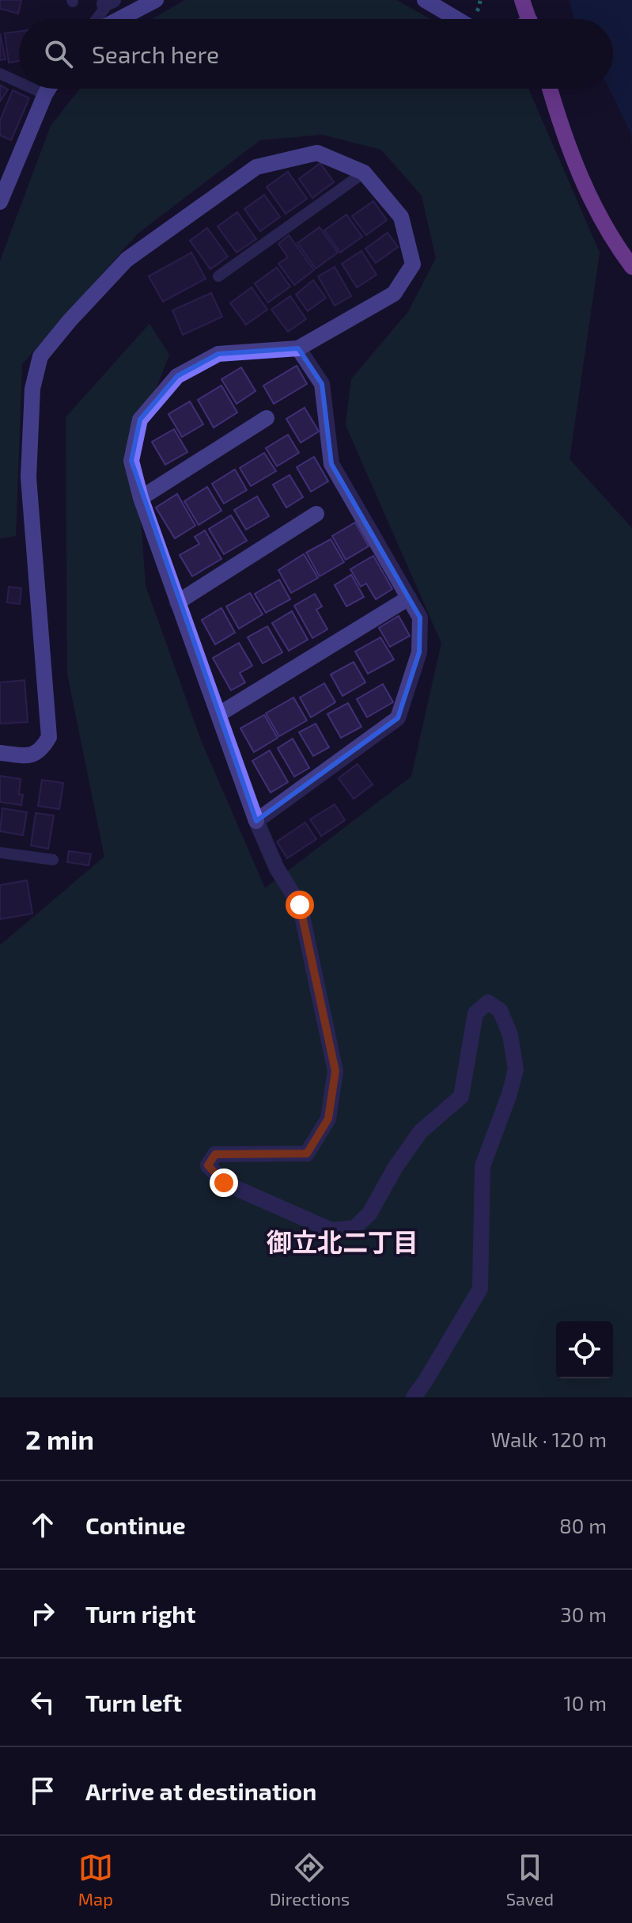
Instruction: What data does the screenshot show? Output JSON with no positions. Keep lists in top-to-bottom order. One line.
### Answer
{"districts":["御立北二丁目"],"page":{"search":"Search here","heading":["2 min","Walk · 120 m"],"list":[["Continue","80 m"],["Turn right","30 m"],["Turn left","10 m"],"Arrive at destination"],"nav":["Map","Directions","Saved"]}}
